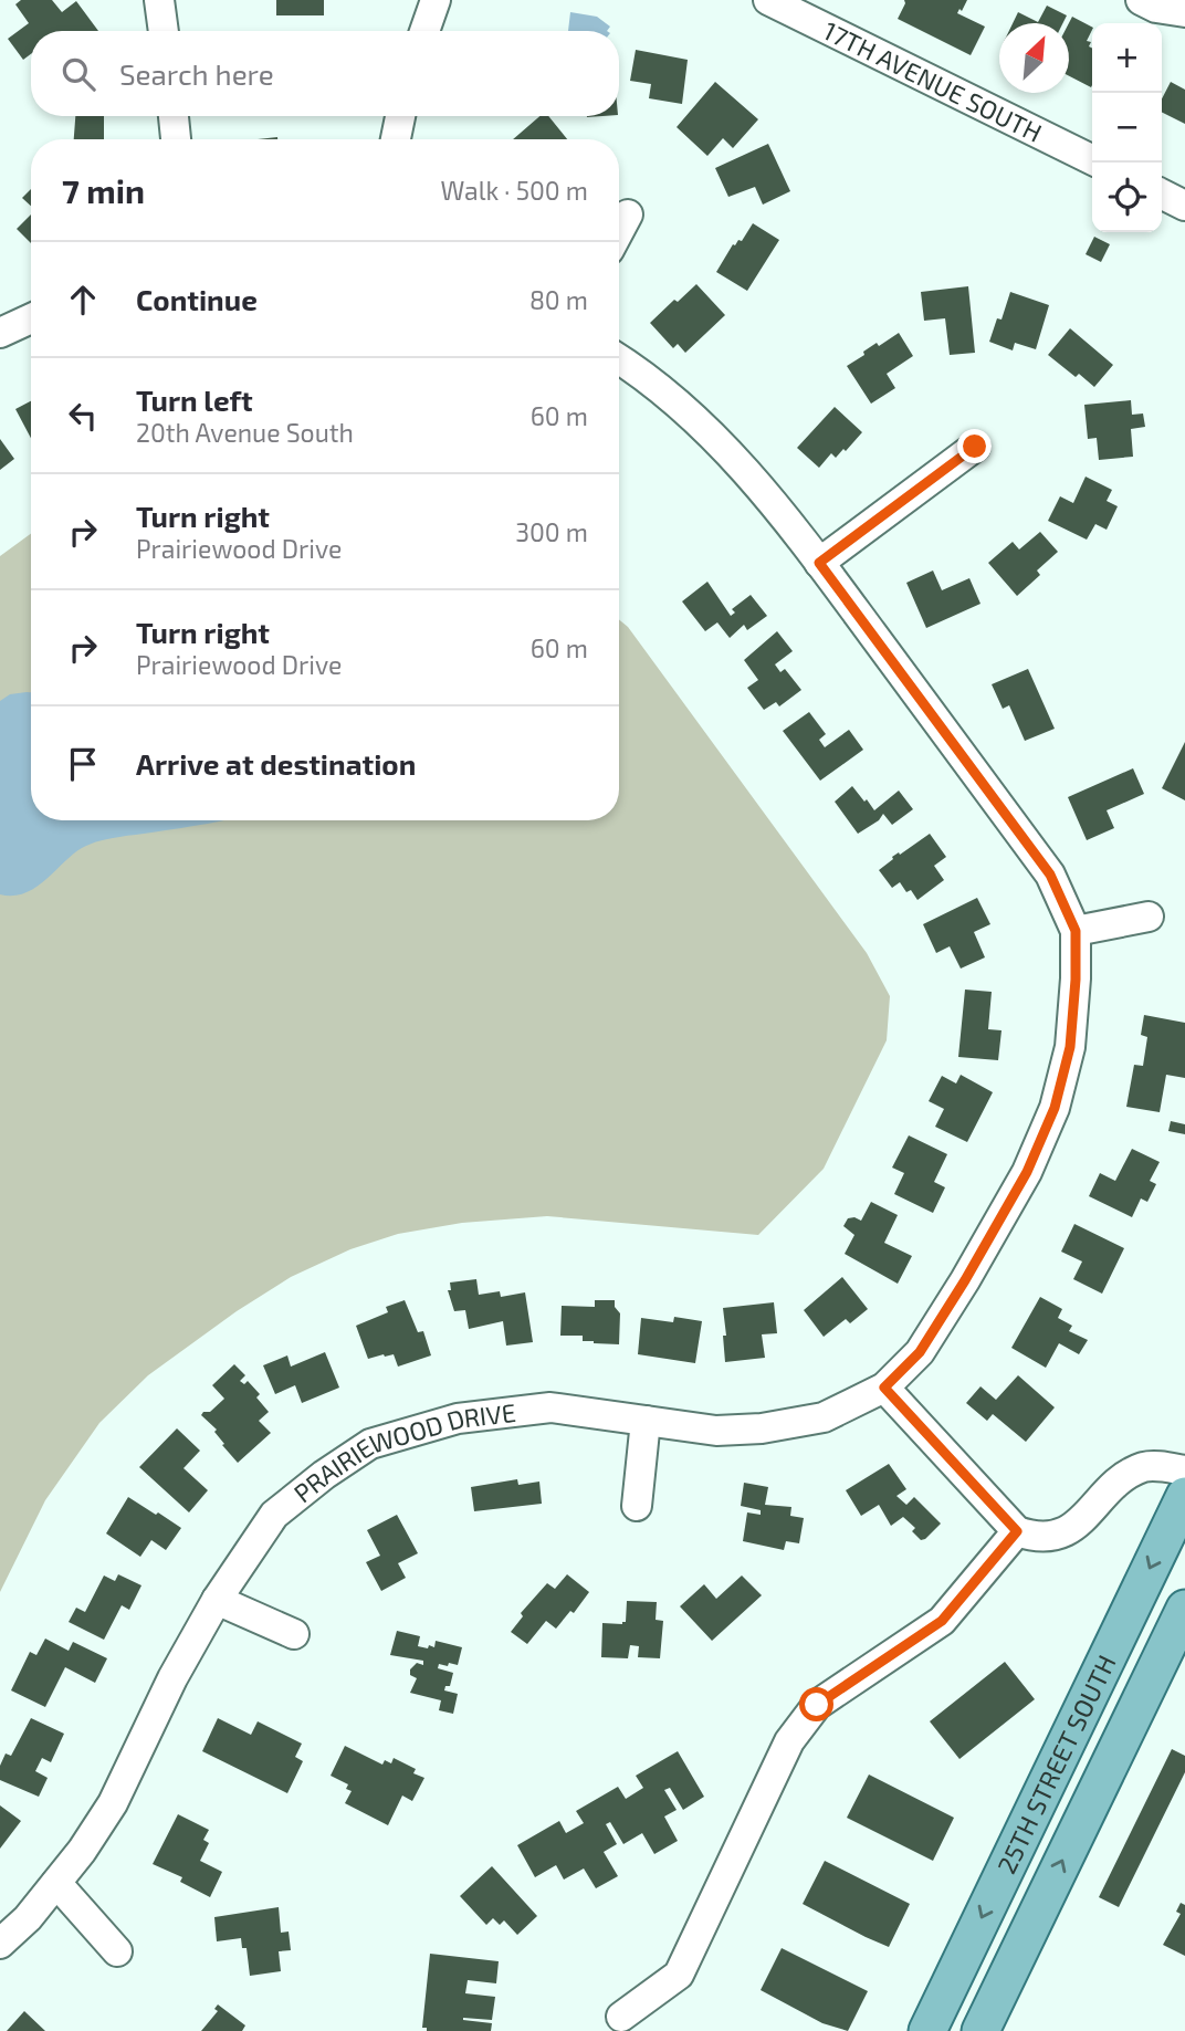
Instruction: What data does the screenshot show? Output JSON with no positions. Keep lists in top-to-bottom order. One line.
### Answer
{"streets":{"main road":["25TH STREET SOUTH"],"street":["17TH AVENUE SOUTH","PRAIRIEWOOD DRIVE"]},"north":"top right","page":{"map_buttons":["+","−"],"search":"Search here","heading":["7 min","Walk · 500 m"],"list":[["Continue","80 m"],["Turn left","20th Avenue South","60 m"],["Turn right","Prairiewood Drive","300 m"],["Turn right","Prairiewood Drive","60 m"],"Arrive at destination"]}}
